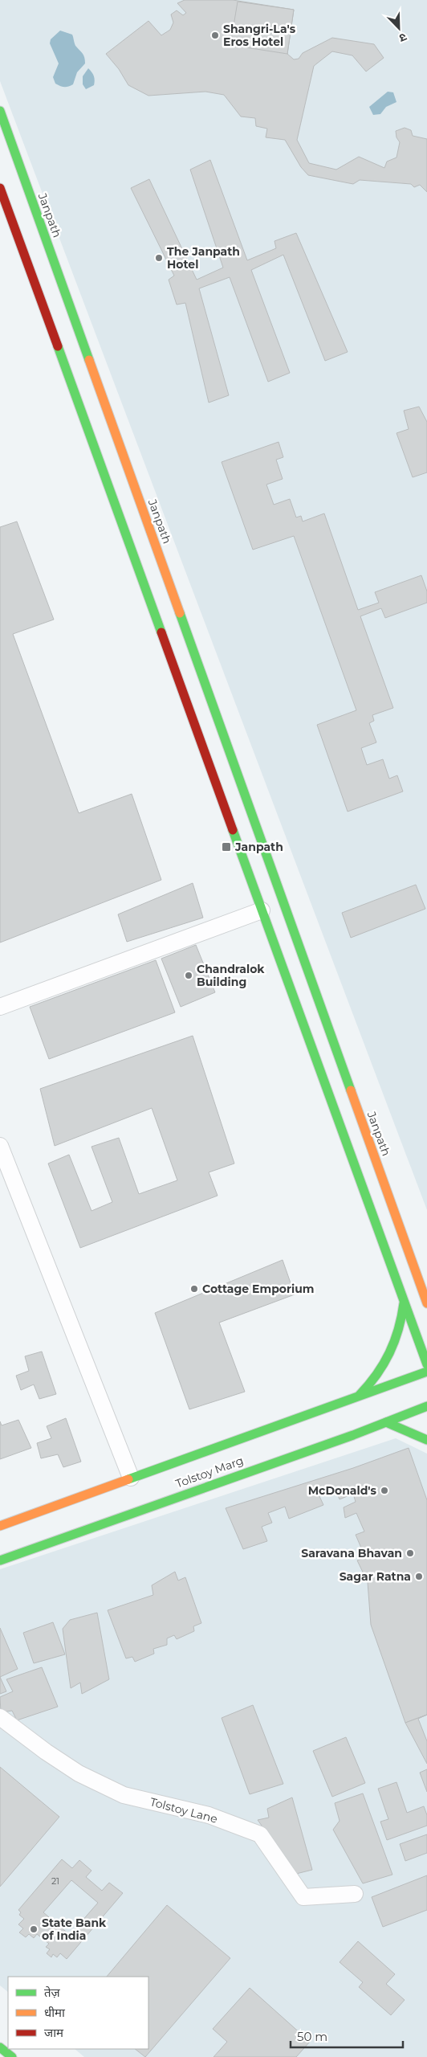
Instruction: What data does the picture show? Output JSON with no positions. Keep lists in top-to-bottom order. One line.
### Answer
{"streets":{"main road":["Janpath","Tolstoy Marg"],"street":["Tolstoy Lane"]},"places":{"other":["Shangri-La's Eros Hotel","The Janpath Hotel","Chandralok Building","Cottage Emporium","McDonald's","Saravana Bhavan","Sagar Ratna","State Bank of India"],"transit":["Janpath"]},"house_numbers":["21"],"legend":["तेज़","धीमा","जाम"],"scale_bar":"50 m","north":"bottom right"}
